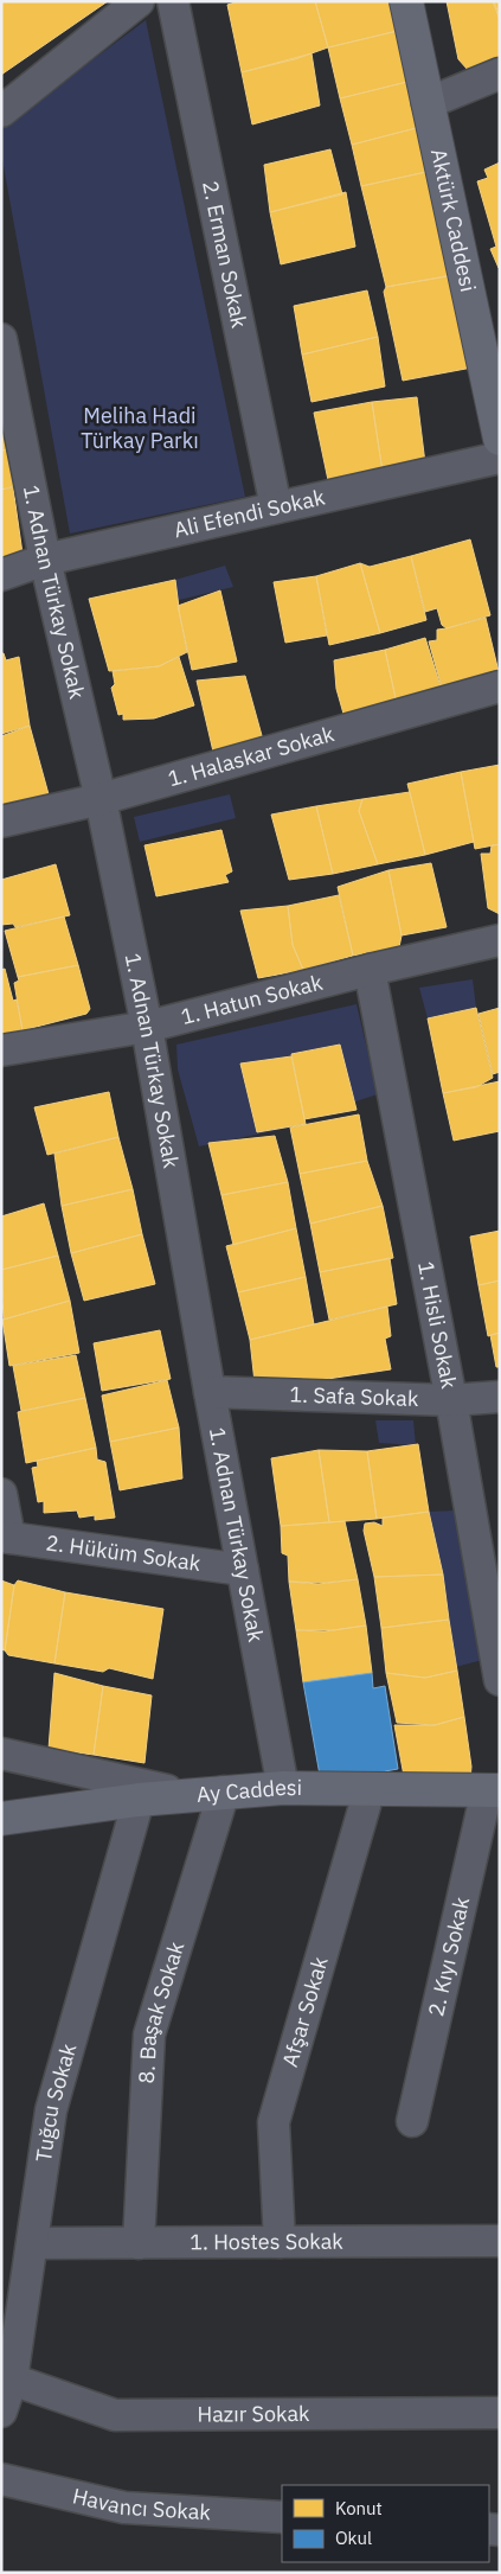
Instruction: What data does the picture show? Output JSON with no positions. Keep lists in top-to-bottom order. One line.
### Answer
{"streets":{"street":["Aktürk Caddesi","2. Erman Sokak","Ali Efendi Sokak","1. Adnan Türkay Sokak","1. Halaskar Sokak","1. Hatun Sokak","1. Hisli Sokak","1. Safa Sokak","2. Hüküm Sokak","Ay Caddesi","2. Kıyı Sokak","Afşar Sokak","8. Başak Sokak","Tuğcu Sokak","1. Hostes Sokak","Hazır Sokak","Havancı Sokak"]},"crossings":[["2. Erman Sokak","Ali Efendi Sokak"],["Ali Efendi Sokak","1. Adnan Türkay Sokak"],["1. Adnan Türkay Sokak","1. Halaskar Sokak"],["1. Adnan Türkay Sokak","1. Hatun Sokak"],["1. Adnan Türkay Sokak","1. Safa Sokak"],["1. Adnan Türkay Sokak","2. Hüküm Sokak"],["1. Adnan Türkay Sokak","Ay Caddesi"],["1. Hatun Sokak","1. Hisli Sokak"],["1. Hisli Sokak","1. Safa Sokak"],["Ay Caddesi","2. Kıyı Sokak"],["Ay Caddesi","Afşar Sokak"],["Ay Caddesi","8. Başak Sokak"],["Ay Caddesi","Tuğcu Sokak"],["Afşar Sokak","1. Hostes Sokak"],["8. Başak Sokak","1. Hostes Sokak"],["Tuğcu Sokak","1. Hostes Sokak"],["Tuğcu Sokak","Hazır Sokak"]],"parks":["Meliha Hadi Türkay Parkı"],"legend":["Konut","Okul"]}
